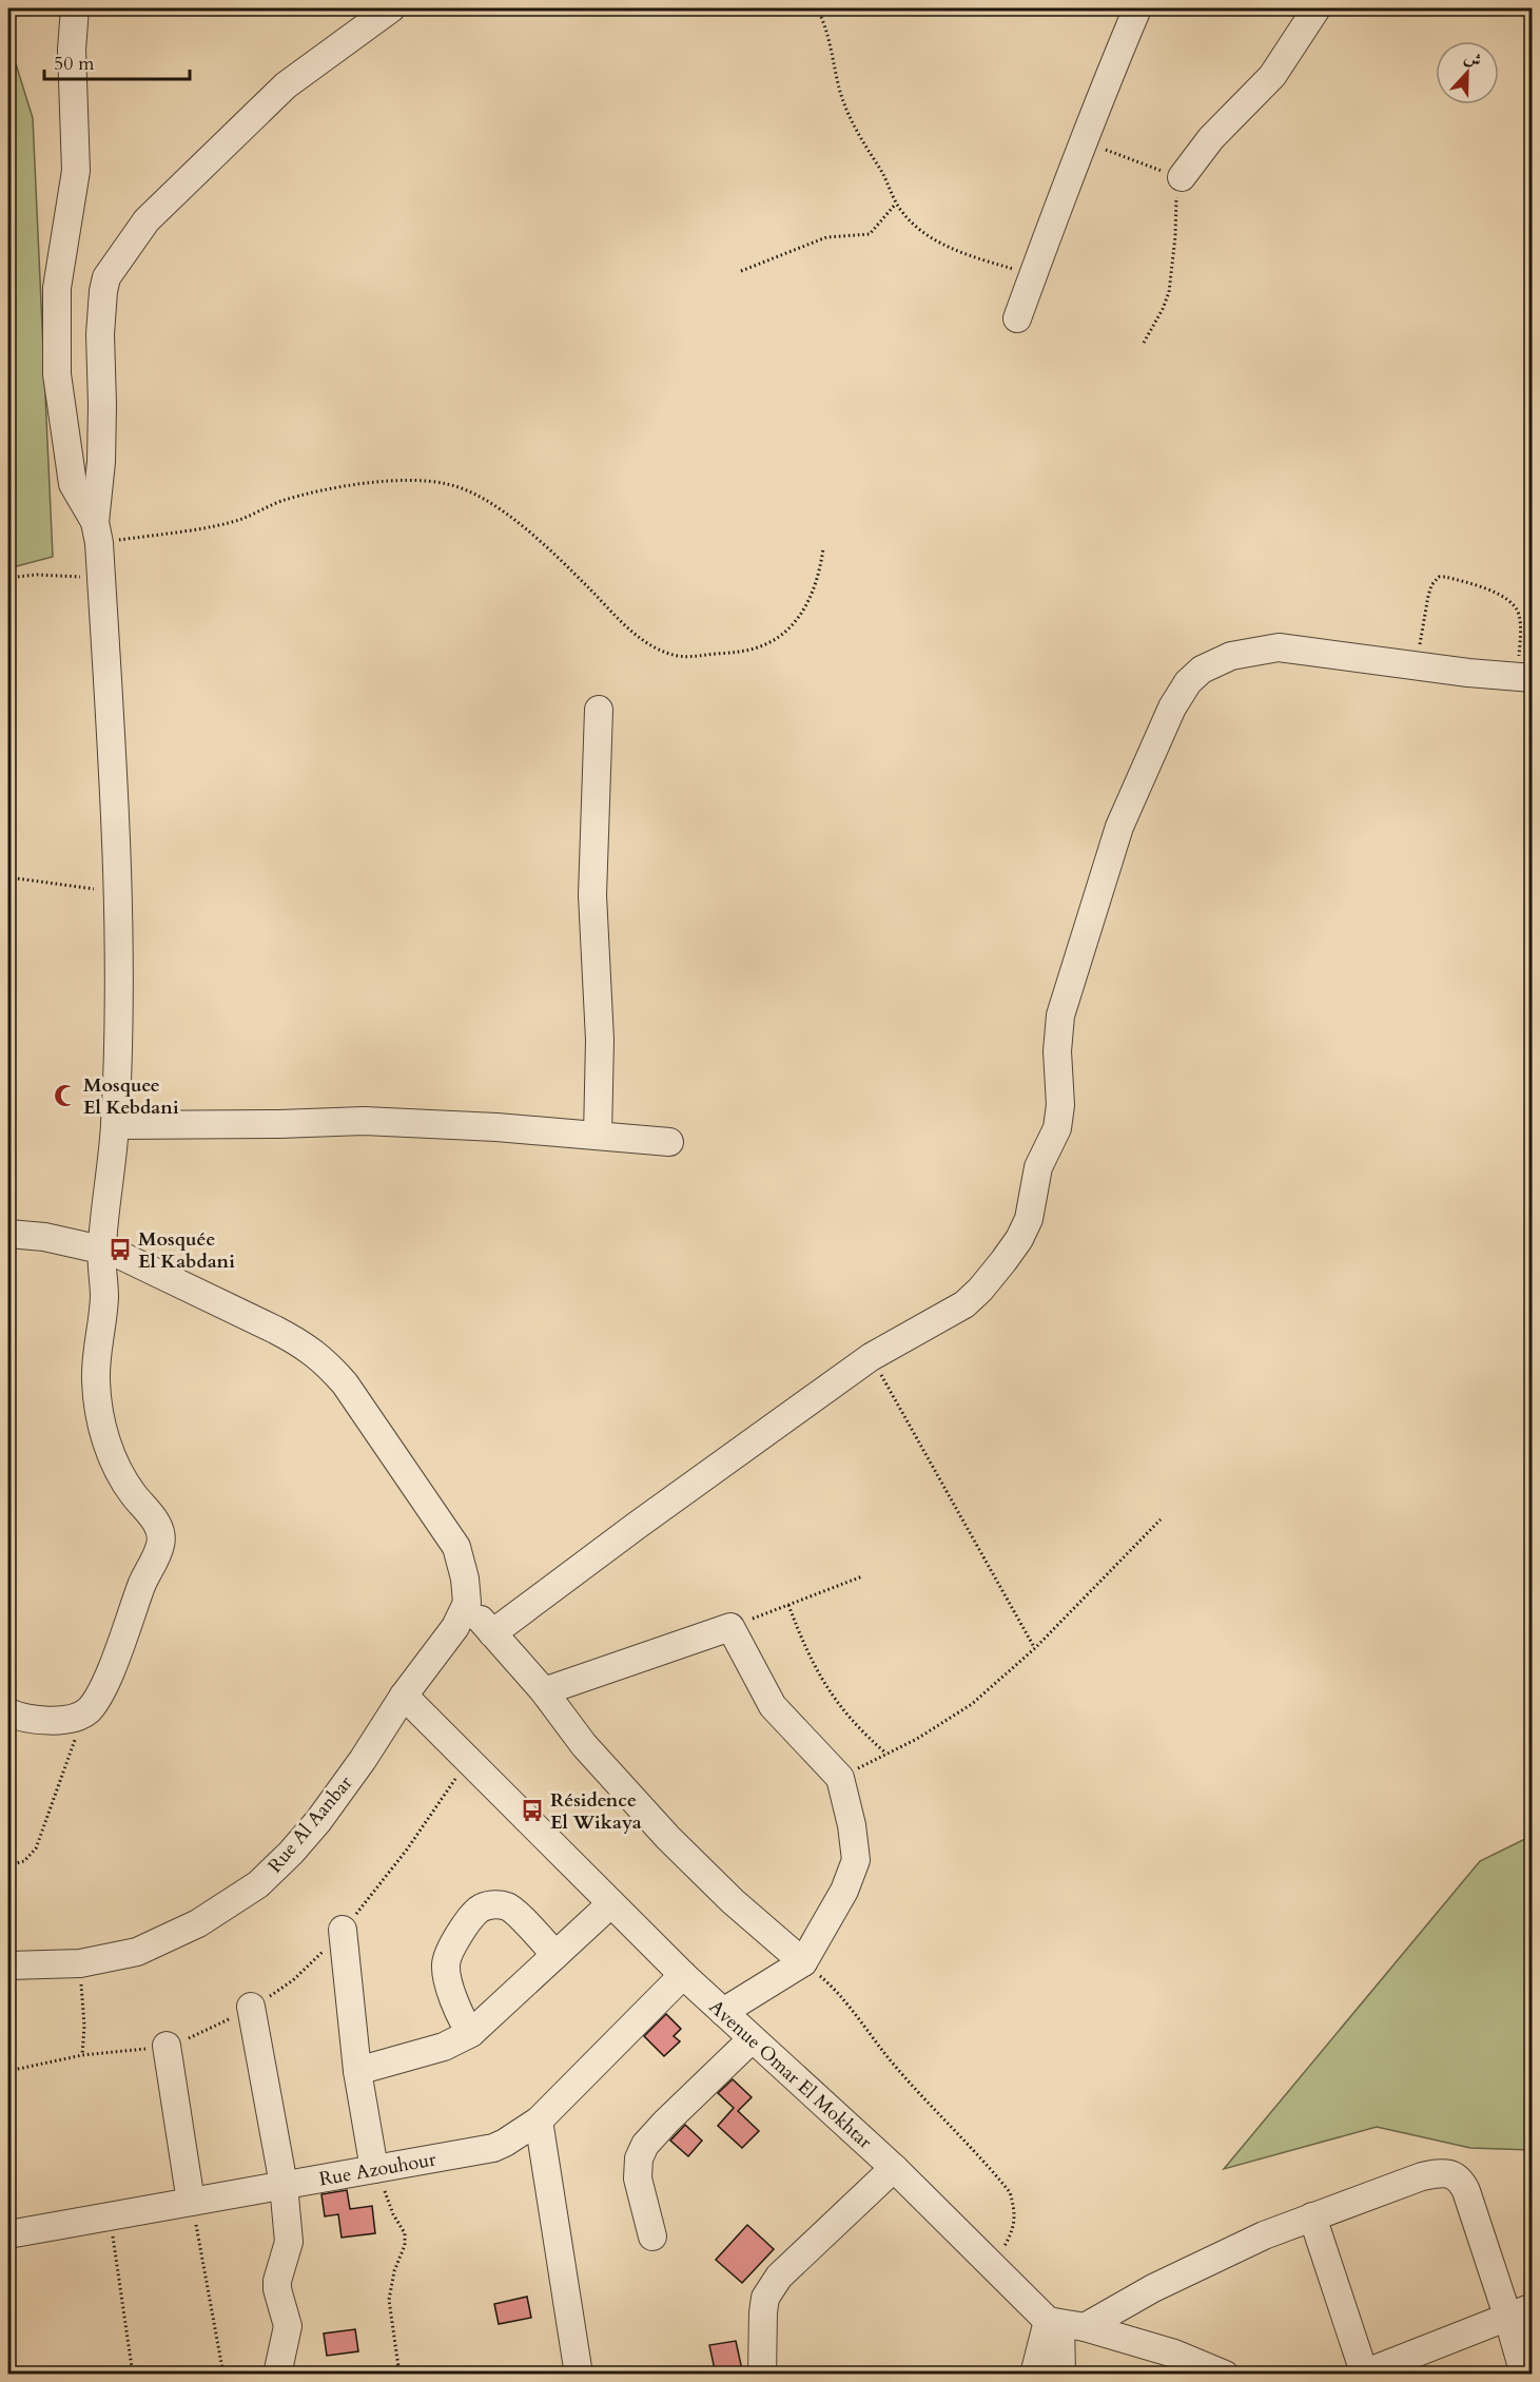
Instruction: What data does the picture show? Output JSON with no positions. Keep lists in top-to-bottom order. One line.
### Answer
{"streets":{"street":["Rue Al Aanbar","Avenue Omar El Mokhtar","Rue Azouhour"]},"crossings":[["Rue Al Aanbar","Avenue Omar El Mokhtar"],["Avenue Omar El Mokhtar","Rue Azouhour"]],"places":{"mosque":["Mosquee El Kebdani"],"bus stop":["Mosquée El Kabdani","Résidence El Wikaya"]},"scale_bar":"50 m","north":"top"}
